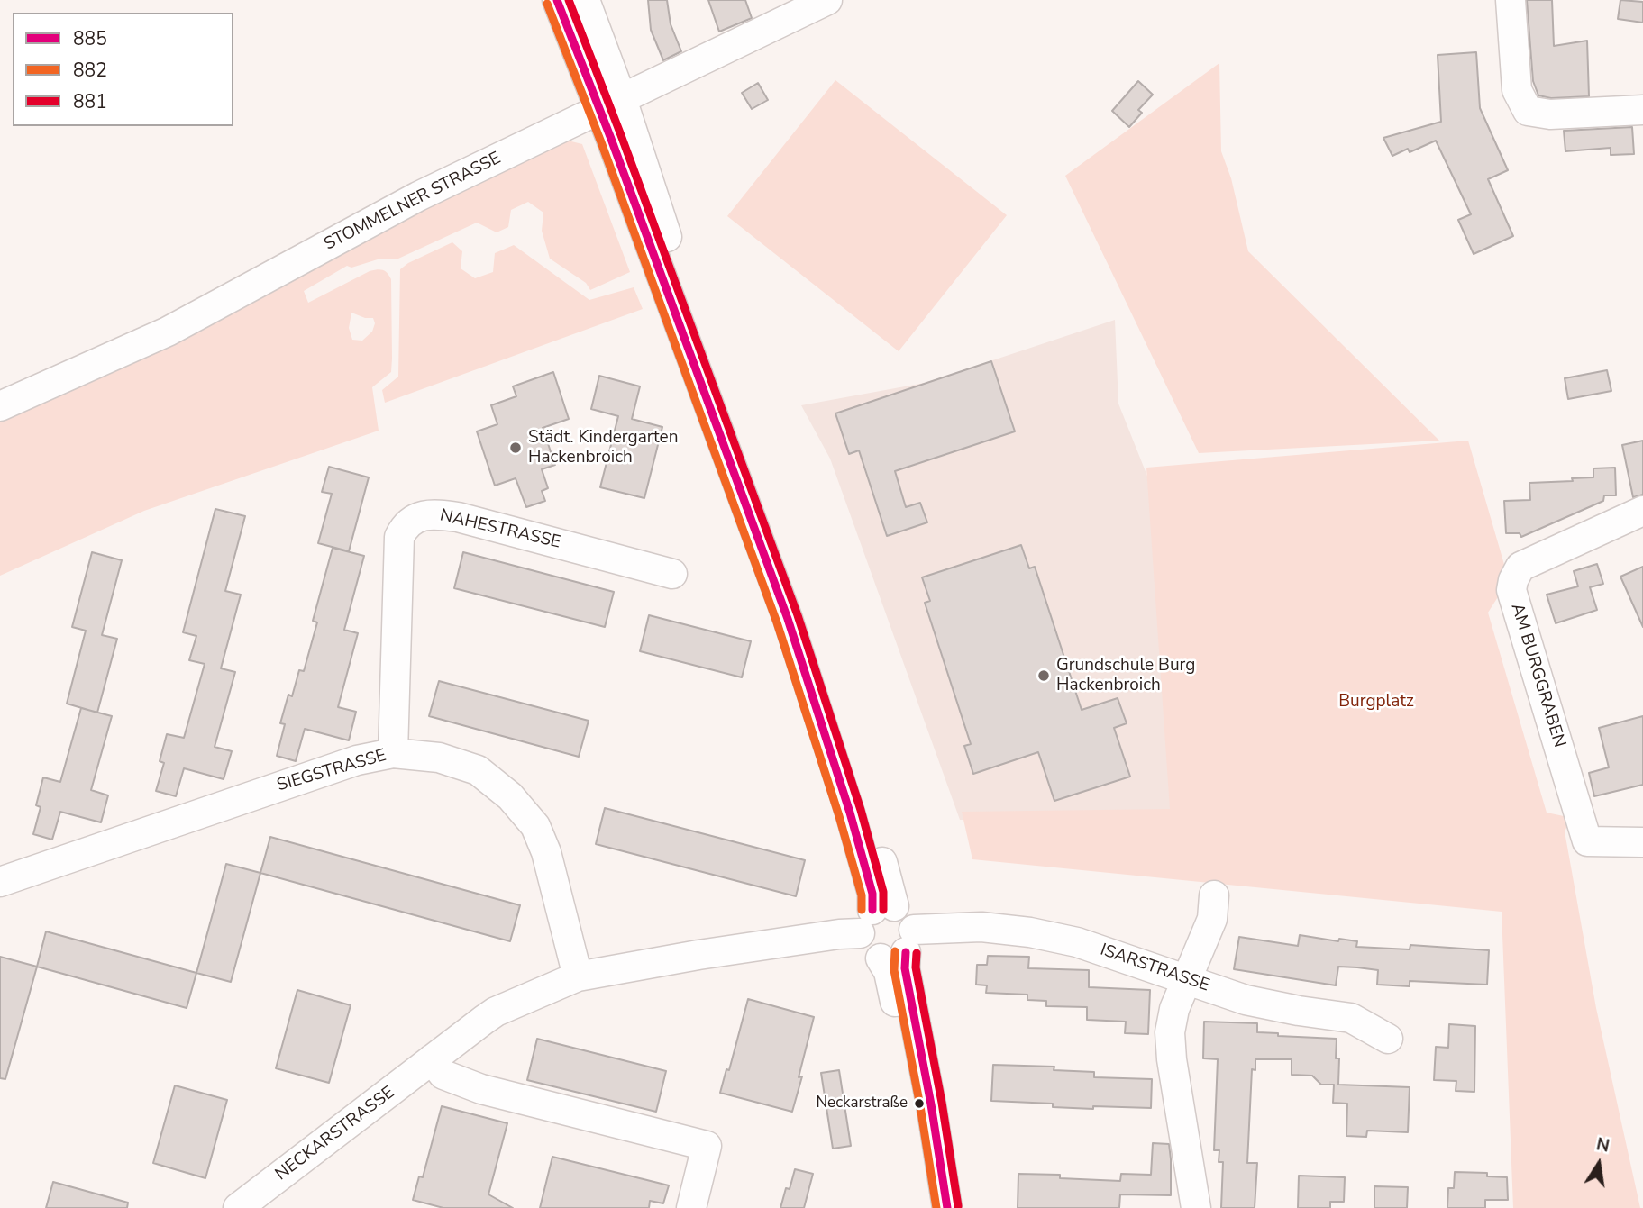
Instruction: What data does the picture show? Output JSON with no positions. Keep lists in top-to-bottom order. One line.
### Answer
{"streets":{"street":["STOMMELNER STRASSE","NAHESTRASSE","AM BURGGRABEN","SIEGSTRASSE","ISARSTRASSE","NECKARSTRASSE"]},"crossings":[["NAHESTRASSE","SIEGSTRASSE"],["SIEGSTRASSE","NECKARSTRASSE"]],"parks":["Burgplatz"],"places":["Städt. Kindergarten Hackenbroich","Grundschule Burg Hackenbroich","Neckarstraße"],"lines":["transit line 885","transit line 881","transit line 882"],"legend":["885","882","881"],"north":"top"}
